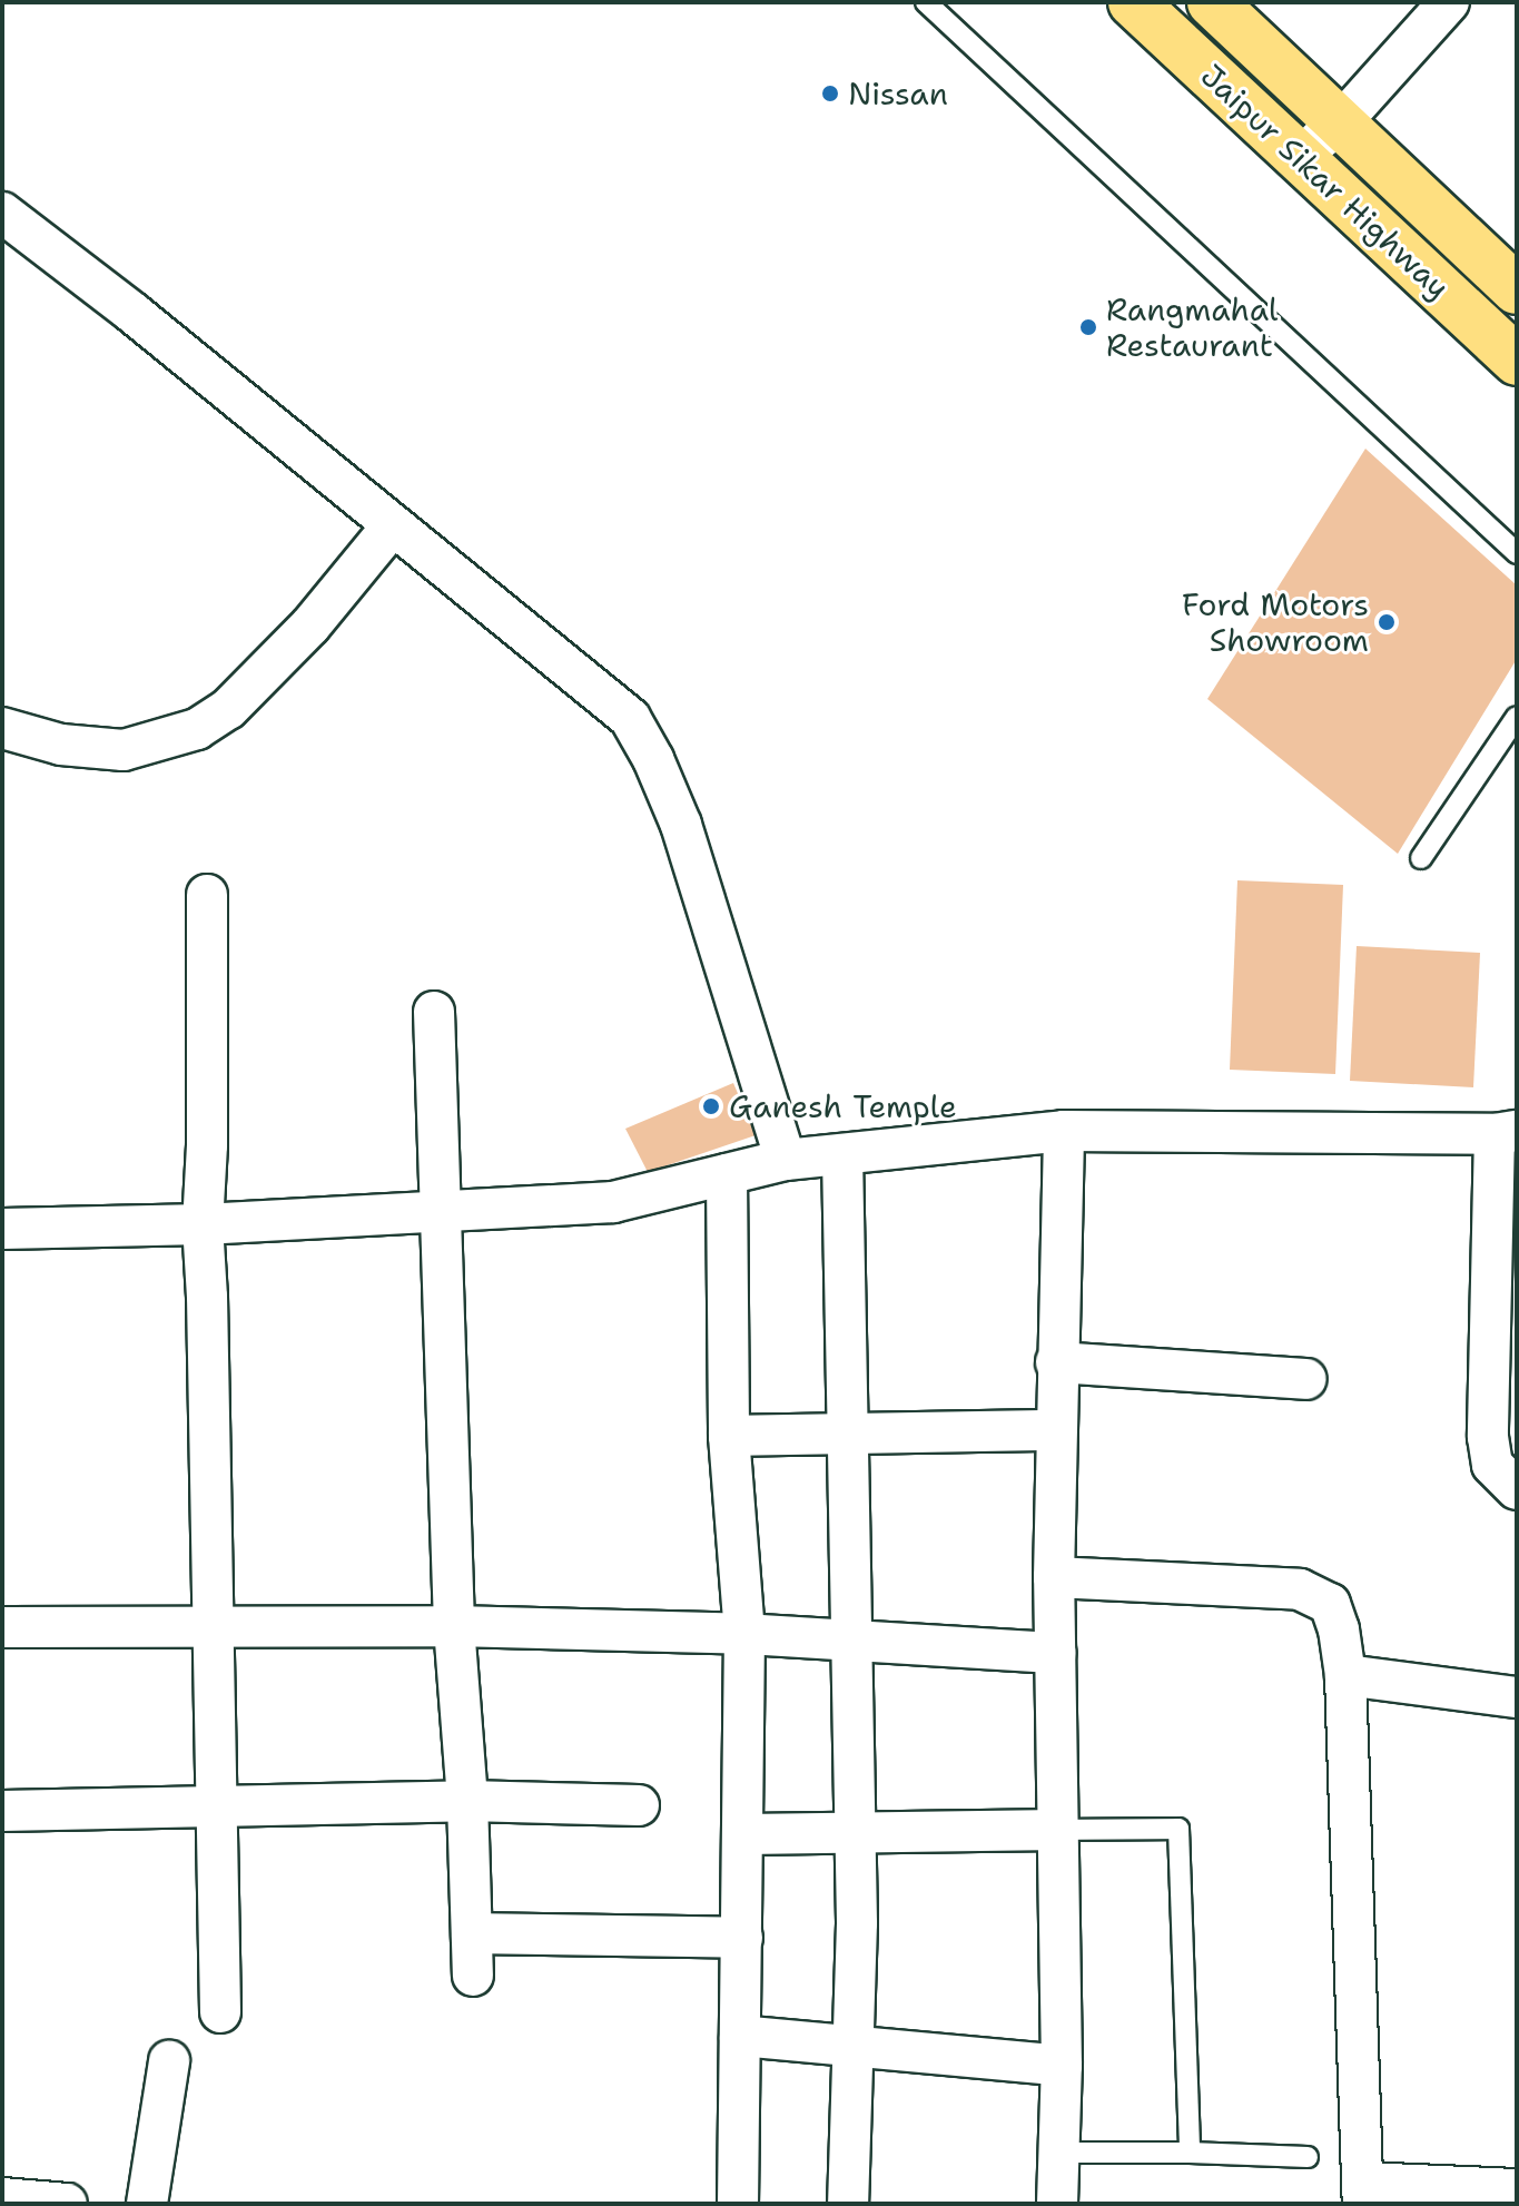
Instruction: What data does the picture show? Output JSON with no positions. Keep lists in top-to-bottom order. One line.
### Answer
{"streets":{"main road":["Jaipur Sikar Highway"]},"places":["Nissan","Rangmahal Restaurant","Ford Motors Showroom","Ganesh Temple"]}
